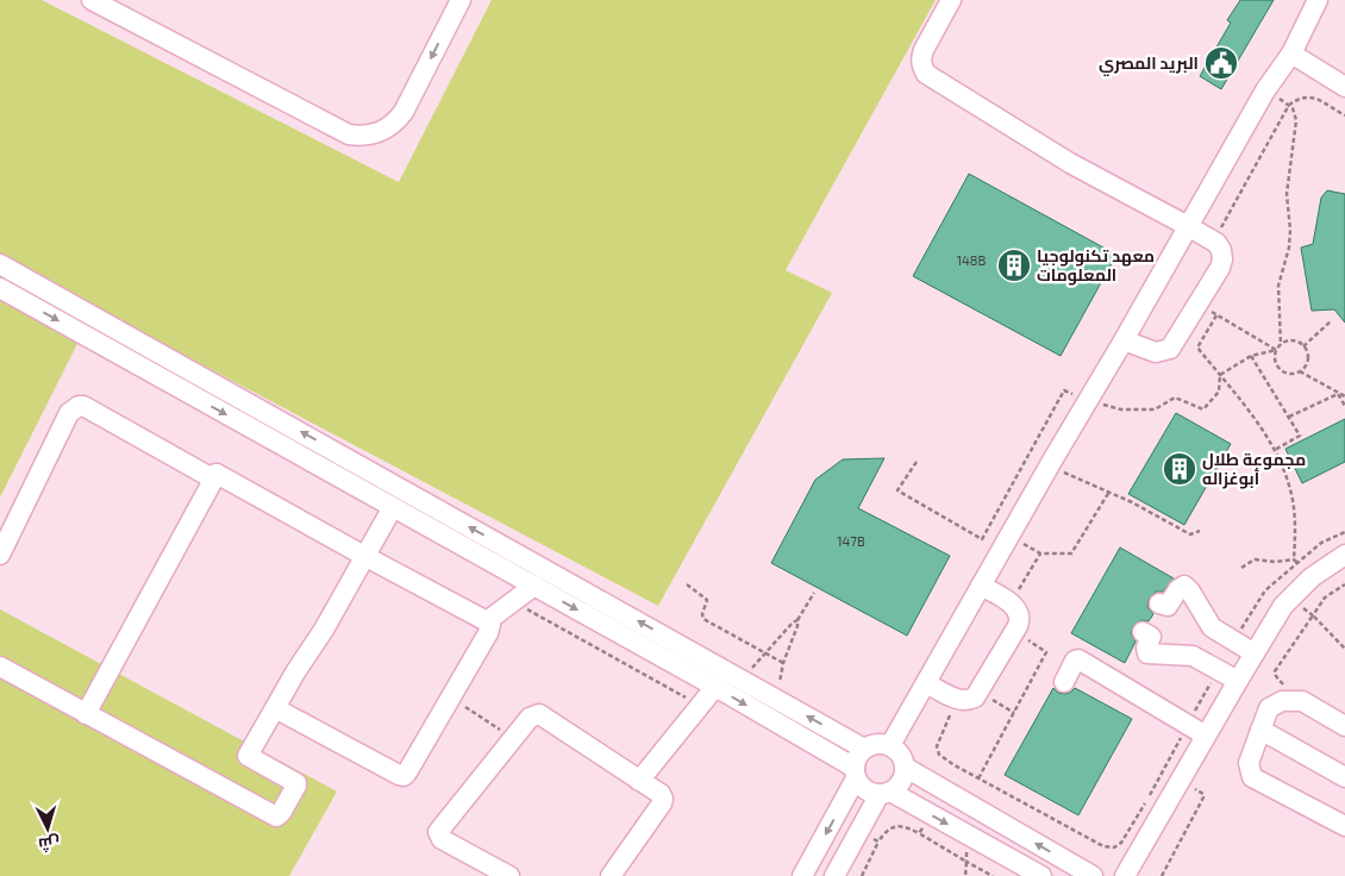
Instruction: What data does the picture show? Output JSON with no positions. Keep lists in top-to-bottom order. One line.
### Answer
{"places":{"public building":["البريد المصري"],"building":["معهد تكنولوجيا المعلومات","مجموعة طلال أبوغزاله"]},"house_numbers":["148B","147B"],"north":"bottom"}
